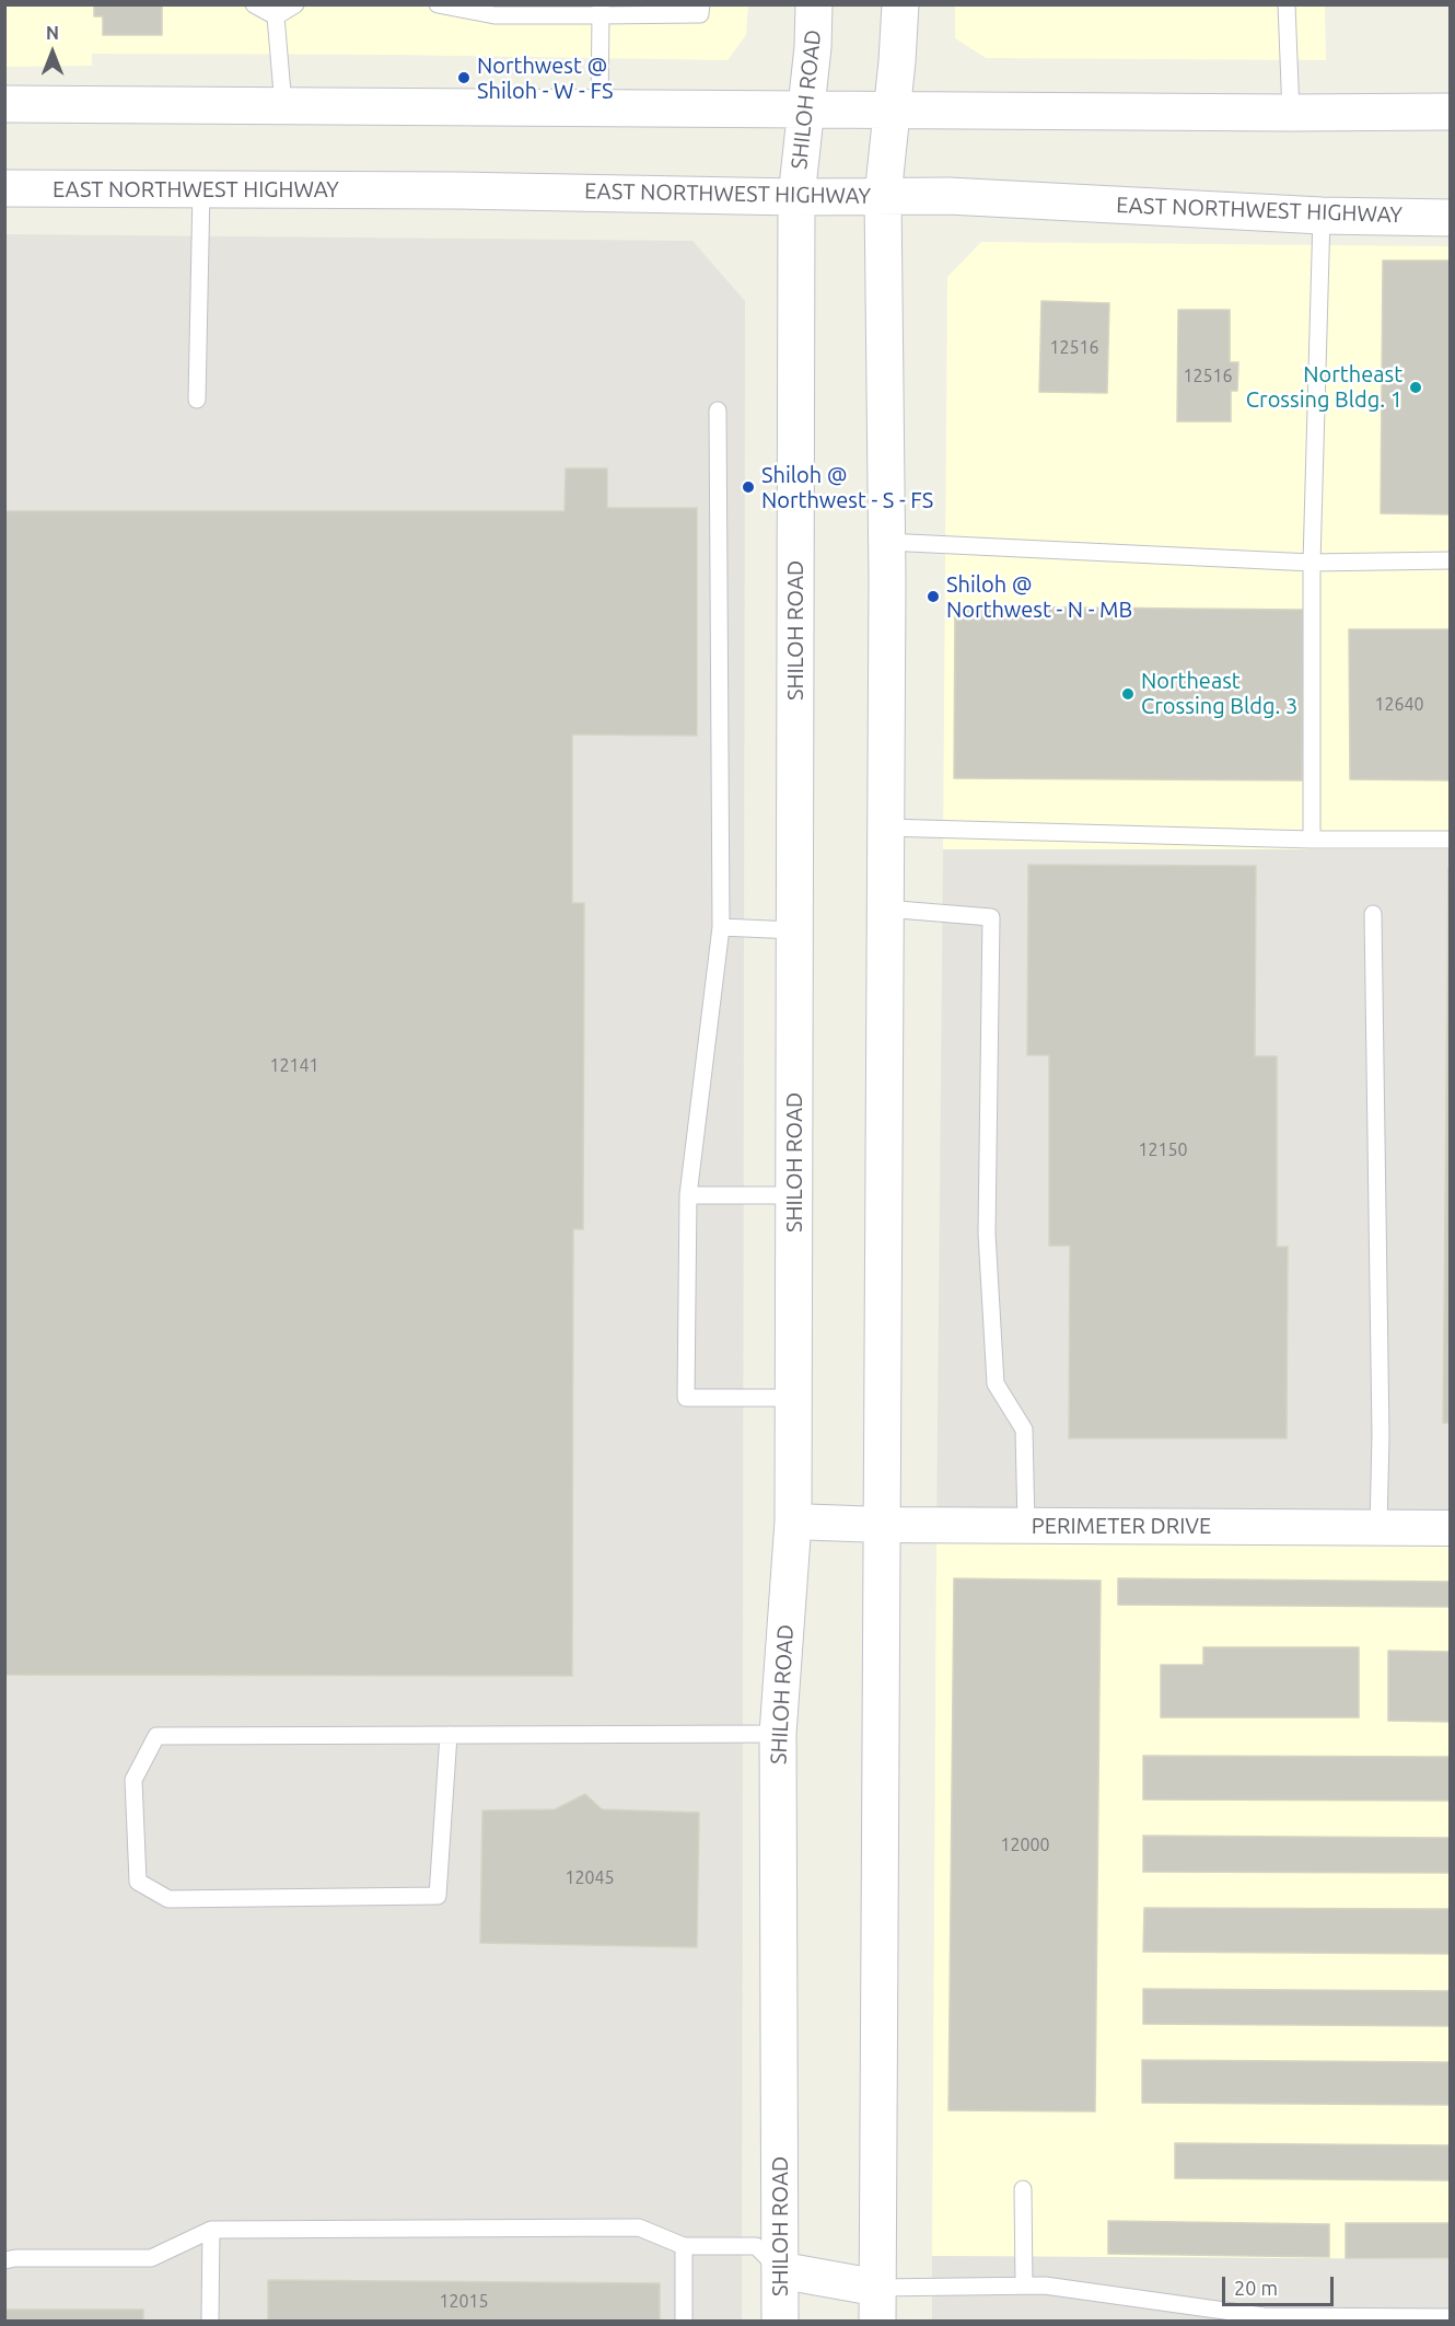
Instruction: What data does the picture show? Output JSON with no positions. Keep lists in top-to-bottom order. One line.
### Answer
{"streets":{"main road":["SHILOH ROAD","EAST NORTHWEST HIGHWAY"],"street":["PERIMETER DRIVE"]},"crossings":[["SHILOH ROAD","EAST NORTHWEST HIGHWAY"],["SHILOH ROAD","PERIMETER DRIVE"]],"places":["Northwest @ Shiloh - W - FS","Northeast Crossing Bldg. 1","Shiloh @ Northwest - S - FS","Shiloh @ Northwest - N - MB","Northeast Crossing Bldg. 3"],"house_numbers":["12516","12516","12640","12141","12150","12000","12045","12015"],"scale_bar":"20 m","north":"top"}
